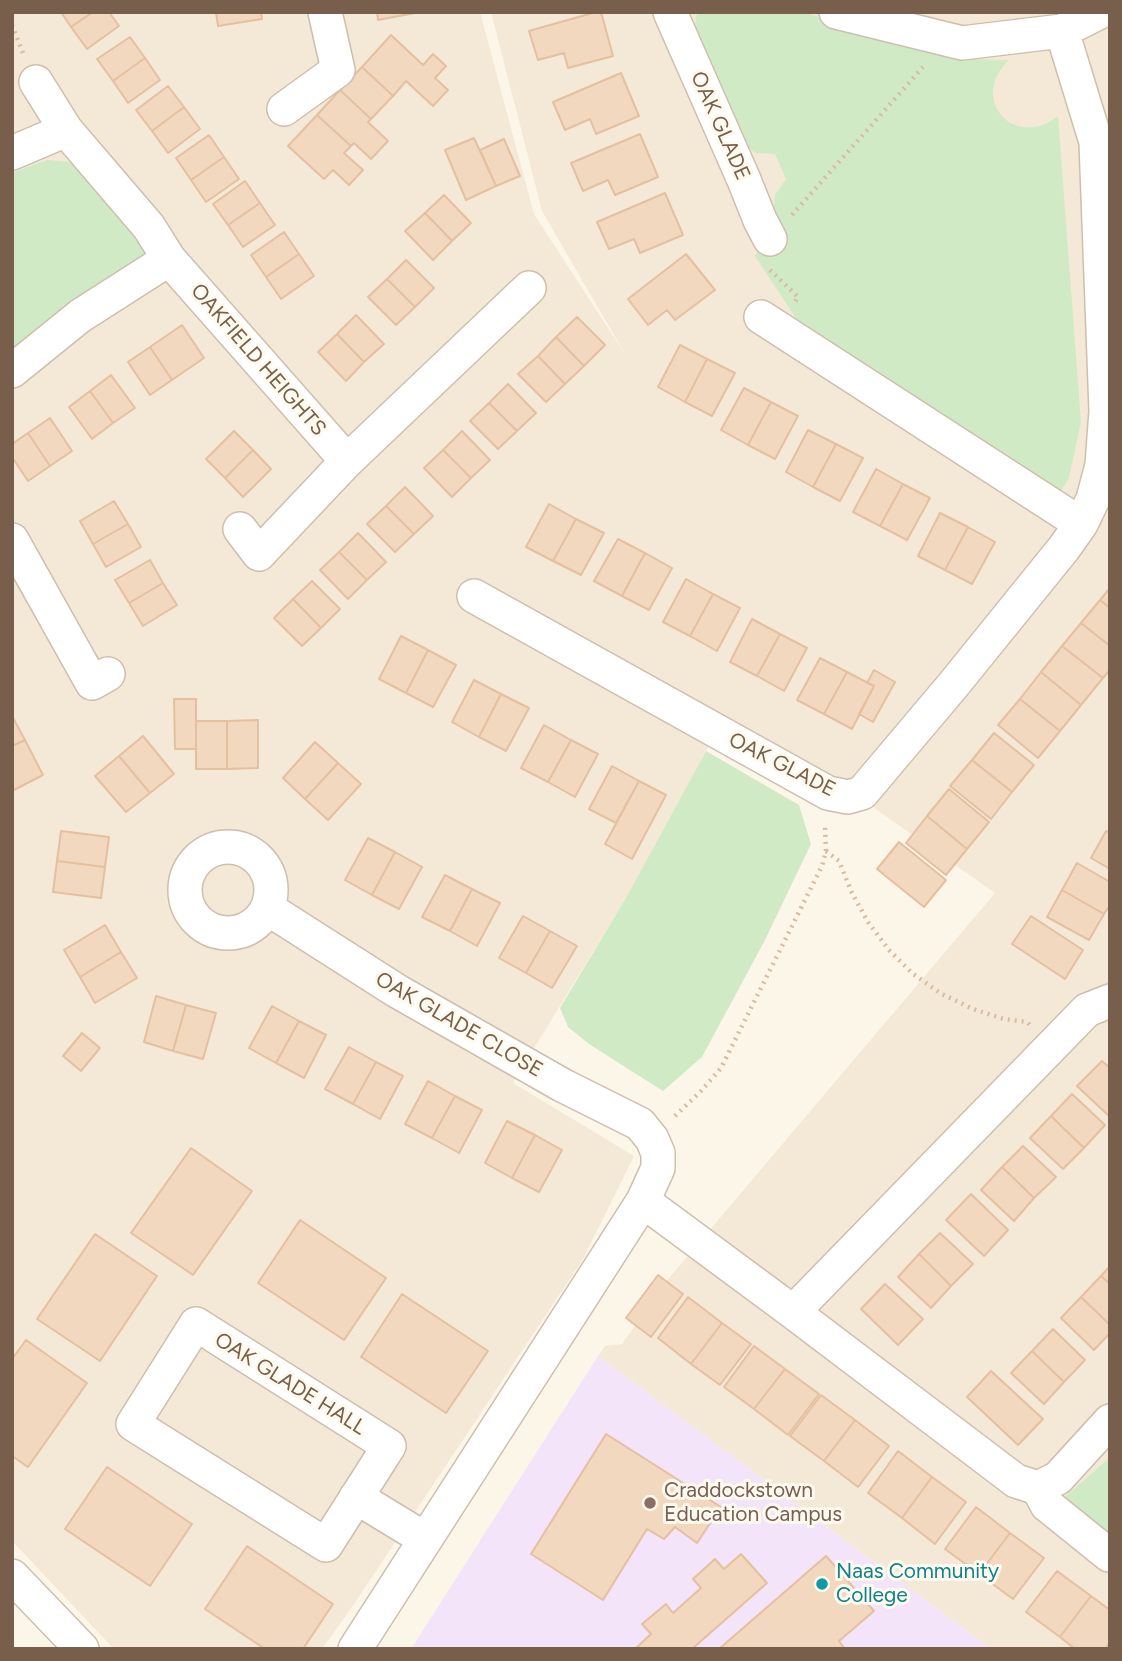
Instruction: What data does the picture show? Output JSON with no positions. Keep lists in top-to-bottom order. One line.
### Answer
{"streets":{"street":["OAK GLADE","OAKFIELD HEIGHTS","OAK GLADE CLOSE","OAK GLADE HALL"]},"places":["Craddockstown Education Campus","Naas Community College"]}
